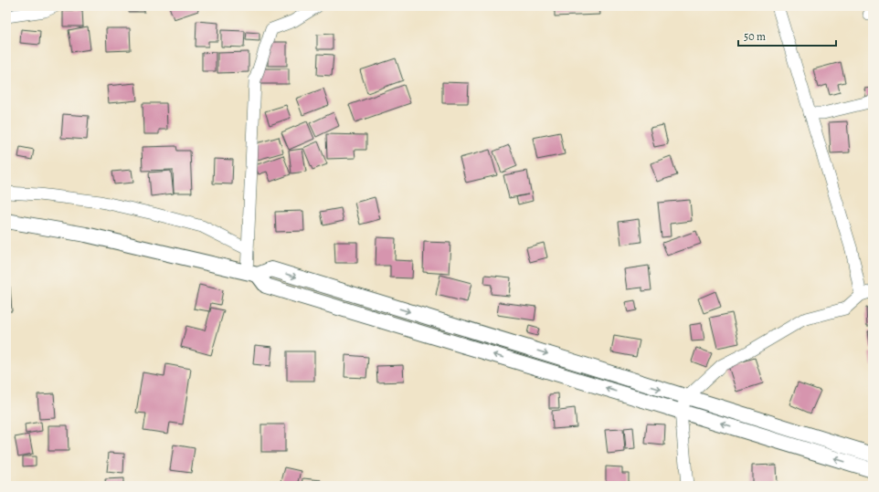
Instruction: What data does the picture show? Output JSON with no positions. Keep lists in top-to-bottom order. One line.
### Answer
{"scale_bar":"50 m"}
